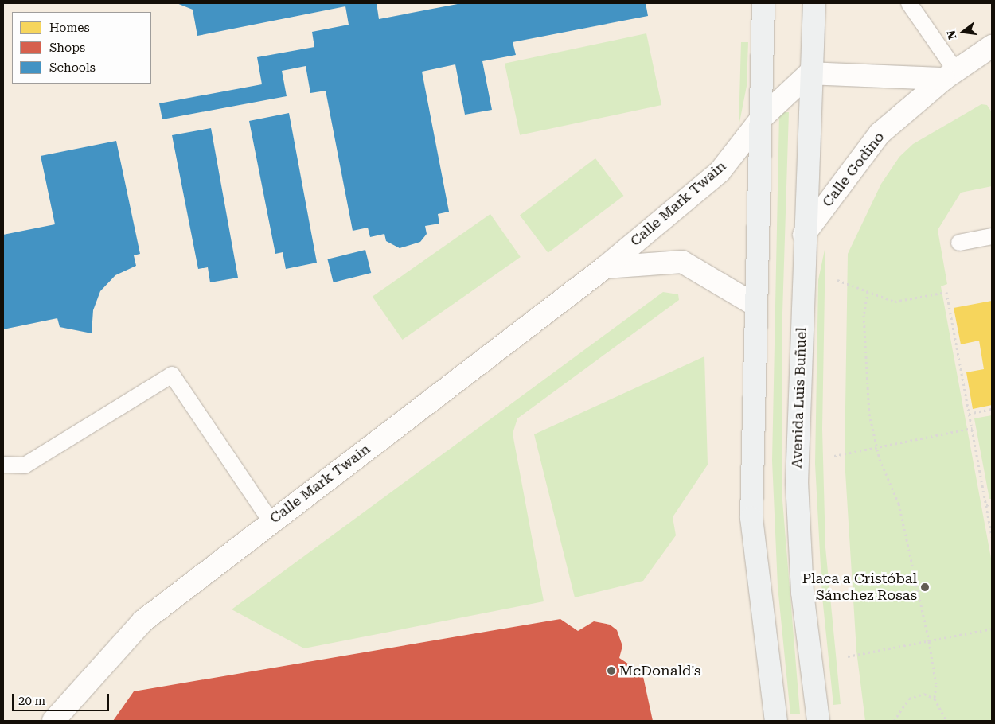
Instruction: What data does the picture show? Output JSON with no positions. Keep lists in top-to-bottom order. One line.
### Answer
{"streets":{"main road":["Avenida Luis Buñuel"],"street":["Calle Godino","Calle Mark Twain"]},"crossings":[["Calle Godino","Avenida Luis Buñuel"]],"places":["Placa a Cristóbal Sánchez Rosas","McDonald's"],"legend":["Homes","Shops","Schools"],"scale_bar":"20 m","north":"left"}
